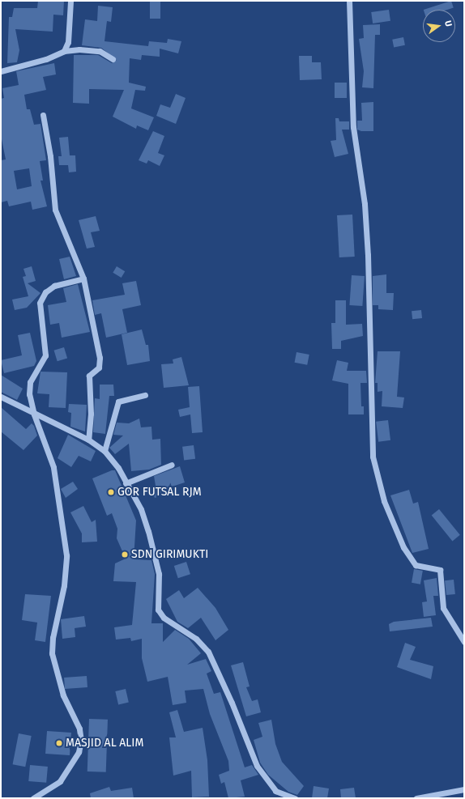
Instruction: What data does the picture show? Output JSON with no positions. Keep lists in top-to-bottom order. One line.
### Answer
{"places":["GOR FUTSAL RJM","SDN GIRIMUKTI","MASJID AL ALIM"],"north":"right"}
